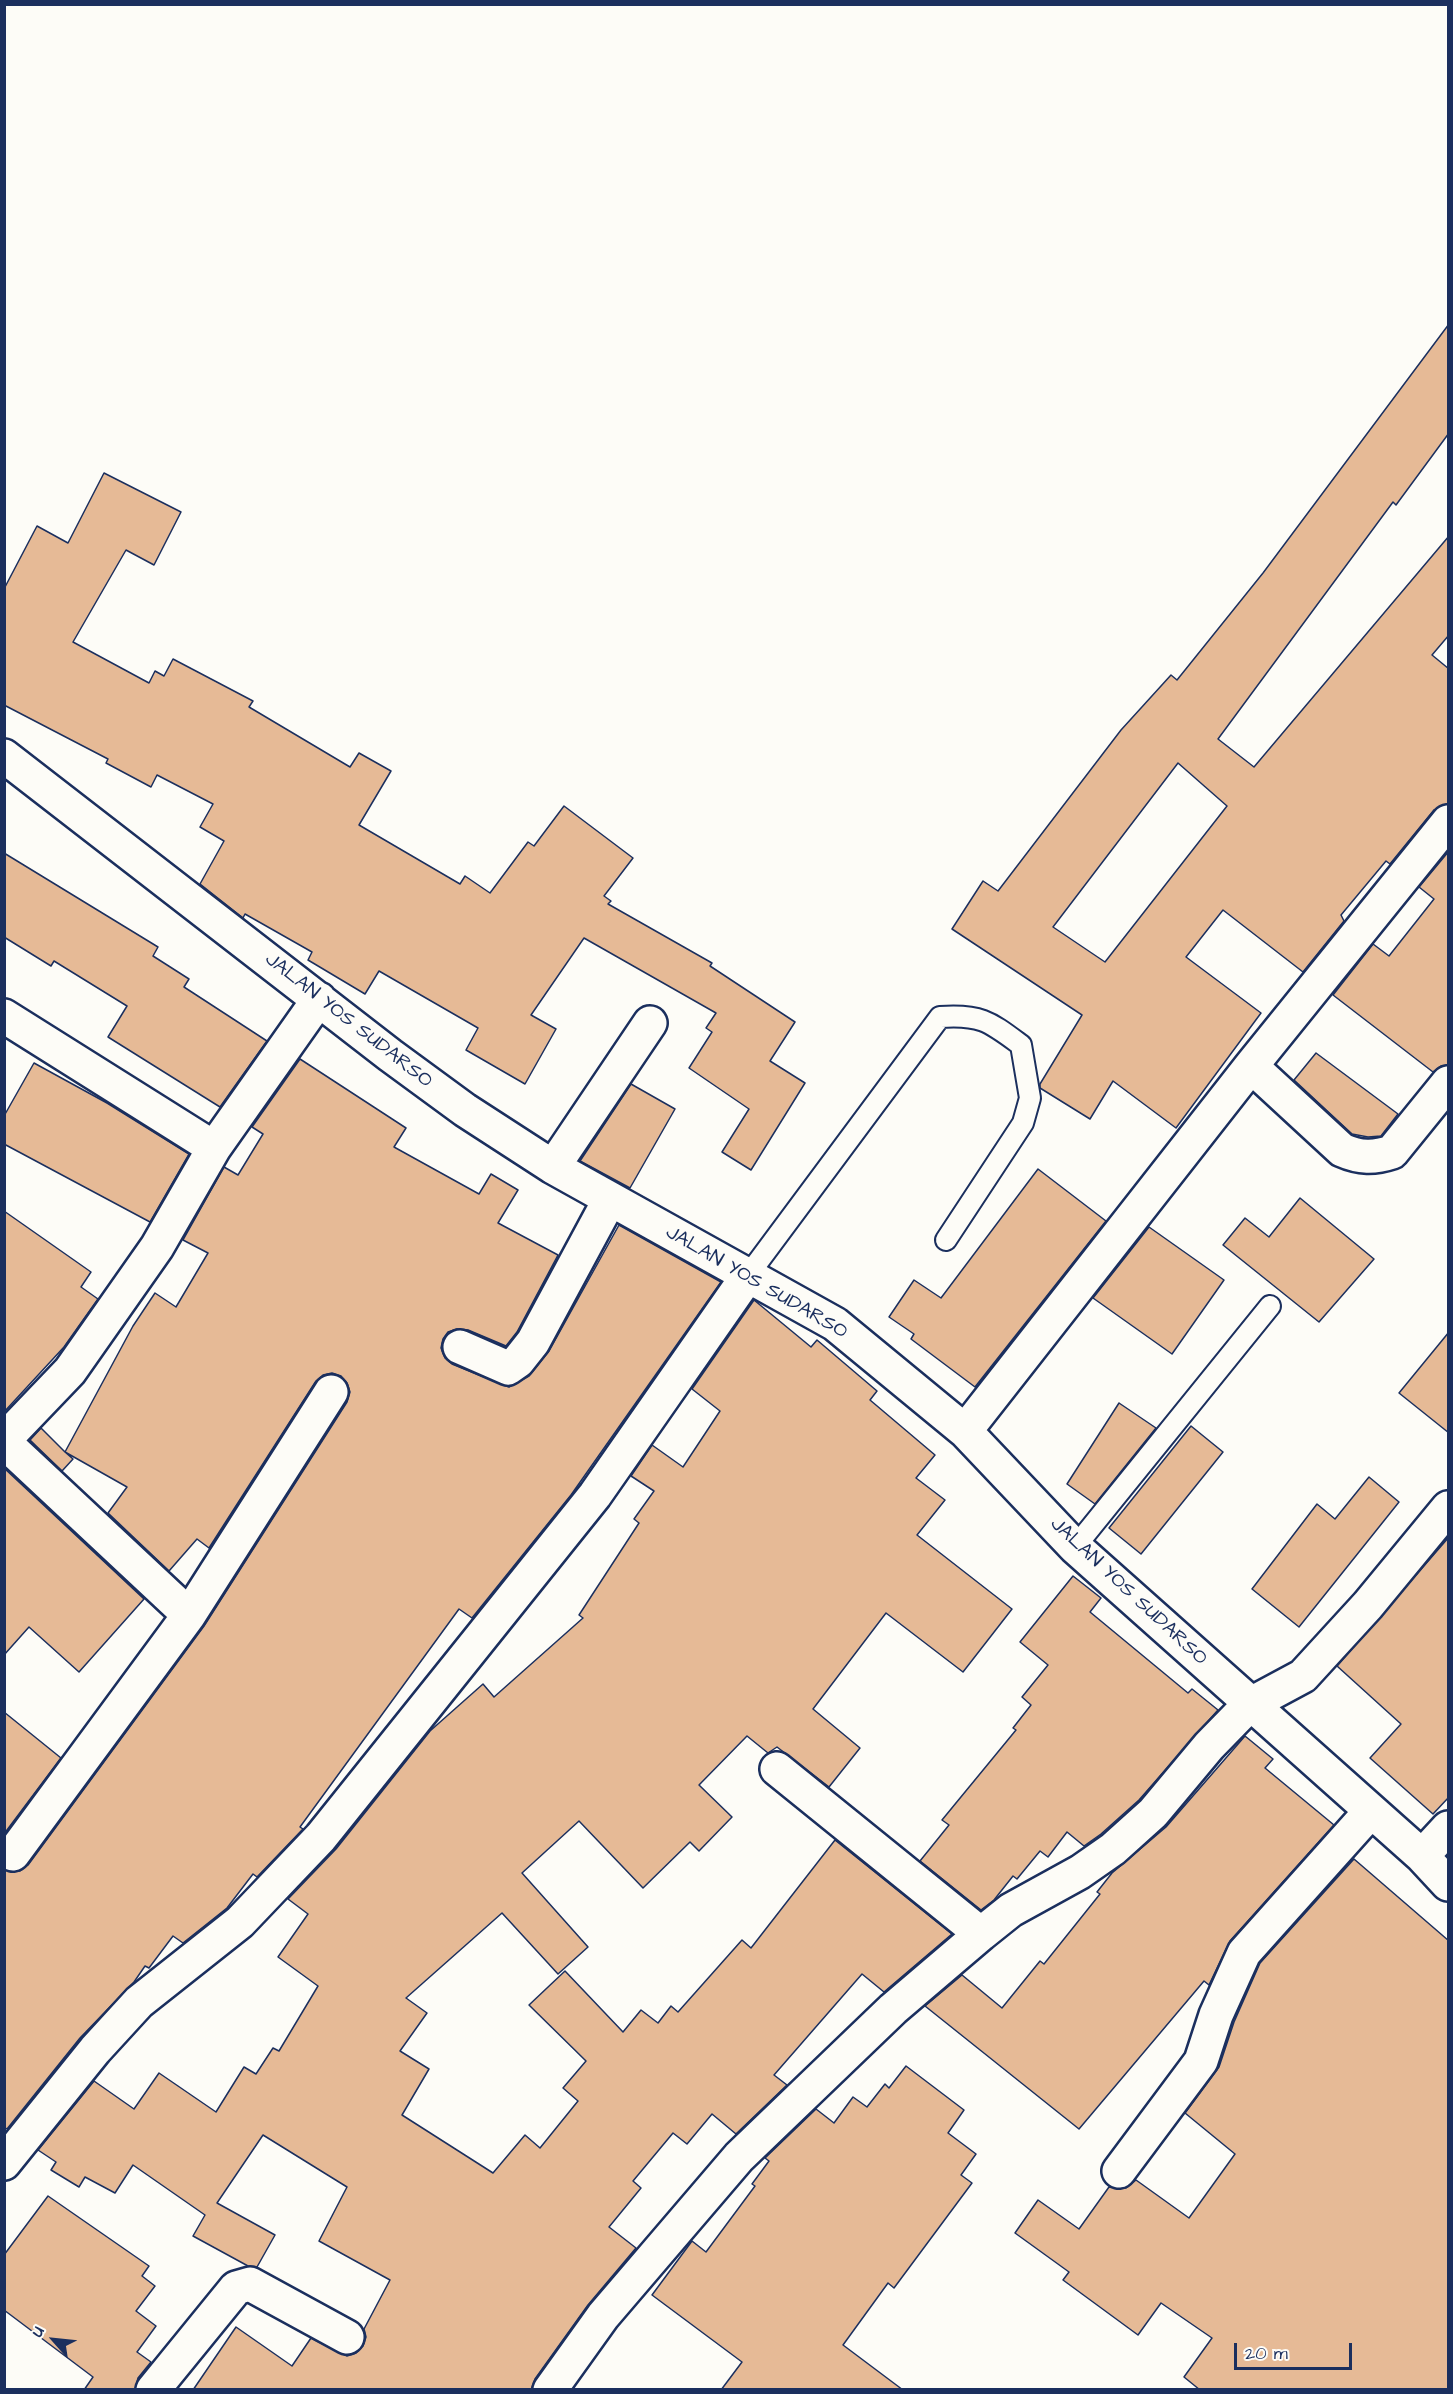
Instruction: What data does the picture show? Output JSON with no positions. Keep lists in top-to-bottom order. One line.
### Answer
{"streets":{"street":["JALAN YOS SUDARSO"]},"scale_bar":"20 m","north":"top left"}
